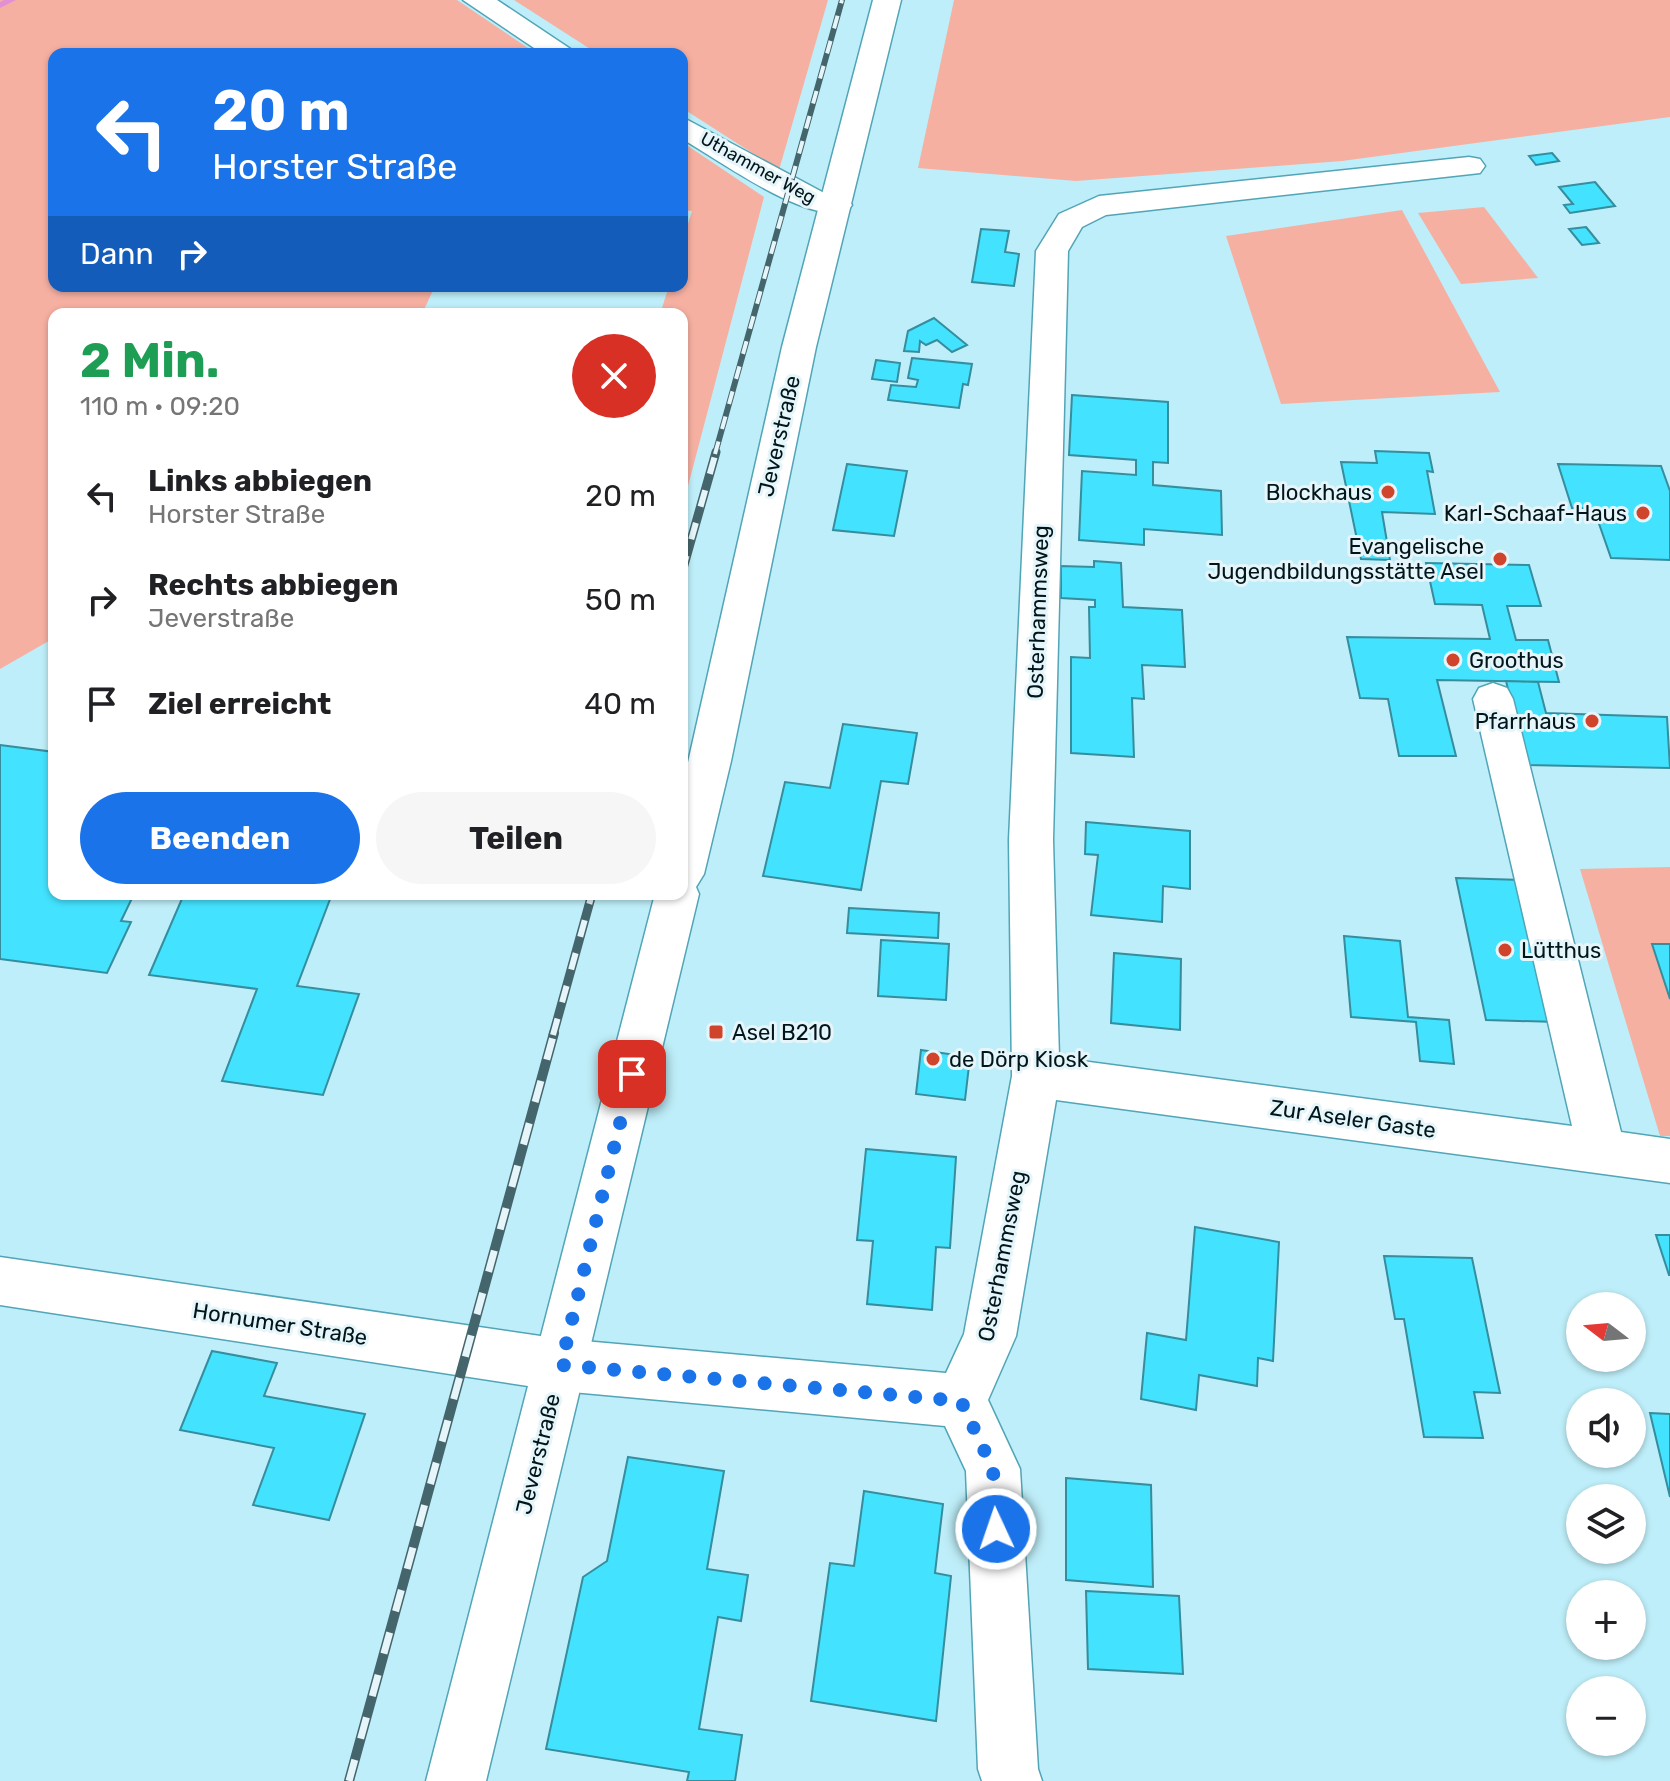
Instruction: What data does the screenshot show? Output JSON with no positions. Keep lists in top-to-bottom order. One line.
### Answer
{"streets":{"street":["Uthammer Weg","Jeverstraße","Osterhammsweg","Zur Aseler Gaste","Hornumer Straße"]},"crossings":[["Uthammer Weg","Jeverstraße"],["Jeverstraße","Hornumer Straße"],["Osterhammsweg","Zur Aseler Gaste"],["Osterhammsweg","Hornumer Straße"]],"places":{"other":["Blockhaus","Karl-Schaaf-Haus","Evangelische Jugendbildungsstätte Asel","Groothus","Pfarrhaus","Lütthus","de Dörp Kiosk"],"transit":["Asel B210"]},"north":"left","page":{"turn":["20 m","Horster Straße"],"then":"Dann","heading":["2 Min.","110 m · 09:20"],"list":[{"name":"Links abbiegen","note":"Horster Straße","value":"20 m"},{"name":"Rechts abbiegen","note":"Jeverstraße","value":"50 m"},{"name":"Ziel erreicht","value":"40 m"}],"buttons":["Beenden","Teilen"],"map_buttons":["+","−"]}}
